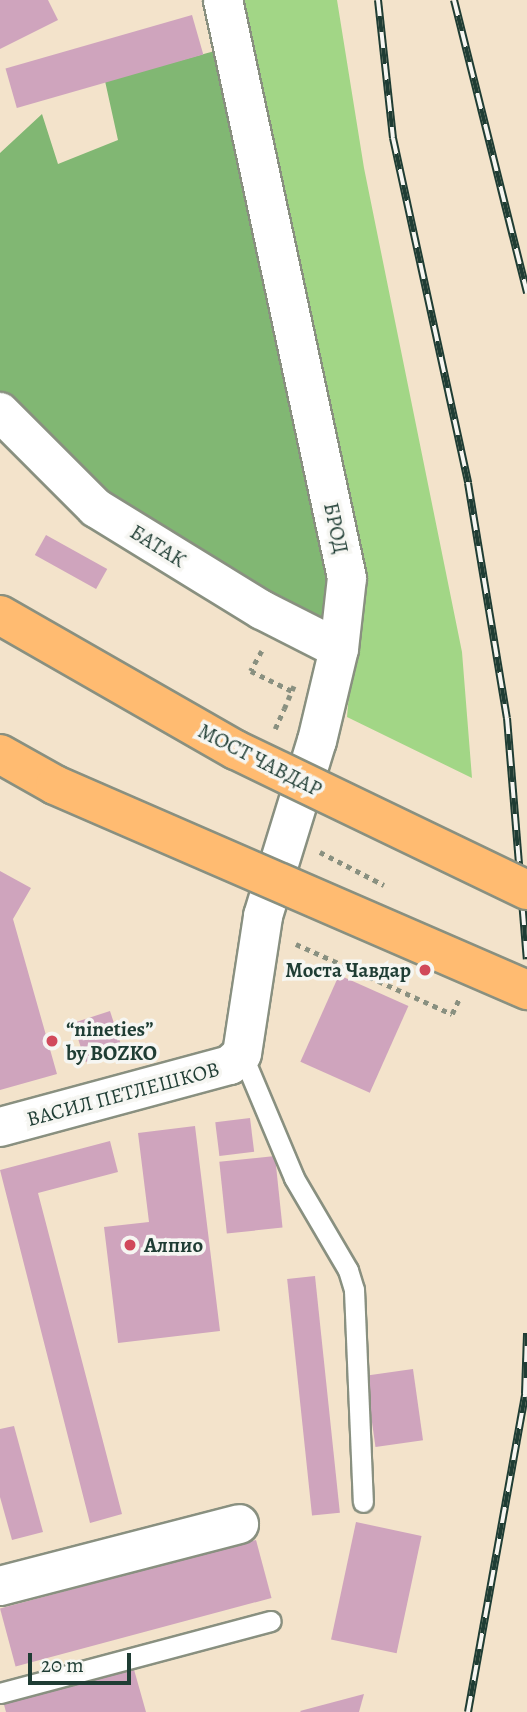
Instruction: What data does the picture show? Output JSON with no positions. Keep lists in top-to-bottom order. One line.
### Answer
{"streets":{"main road":["МОСТ ЧАВДАР"],"street":["БРОД","БАТАК","ВАСИЛ ПЕТЛЕШКОВ"]},"crossings":[["БРОД","БАТАК"],["БРОД","ВАСИЛ ПЕТЛЕШКОВ"]],"places":["Моста Чавдар","“nineties” by BOZKO","Алпио"],"scale_bar":"20 m"}
